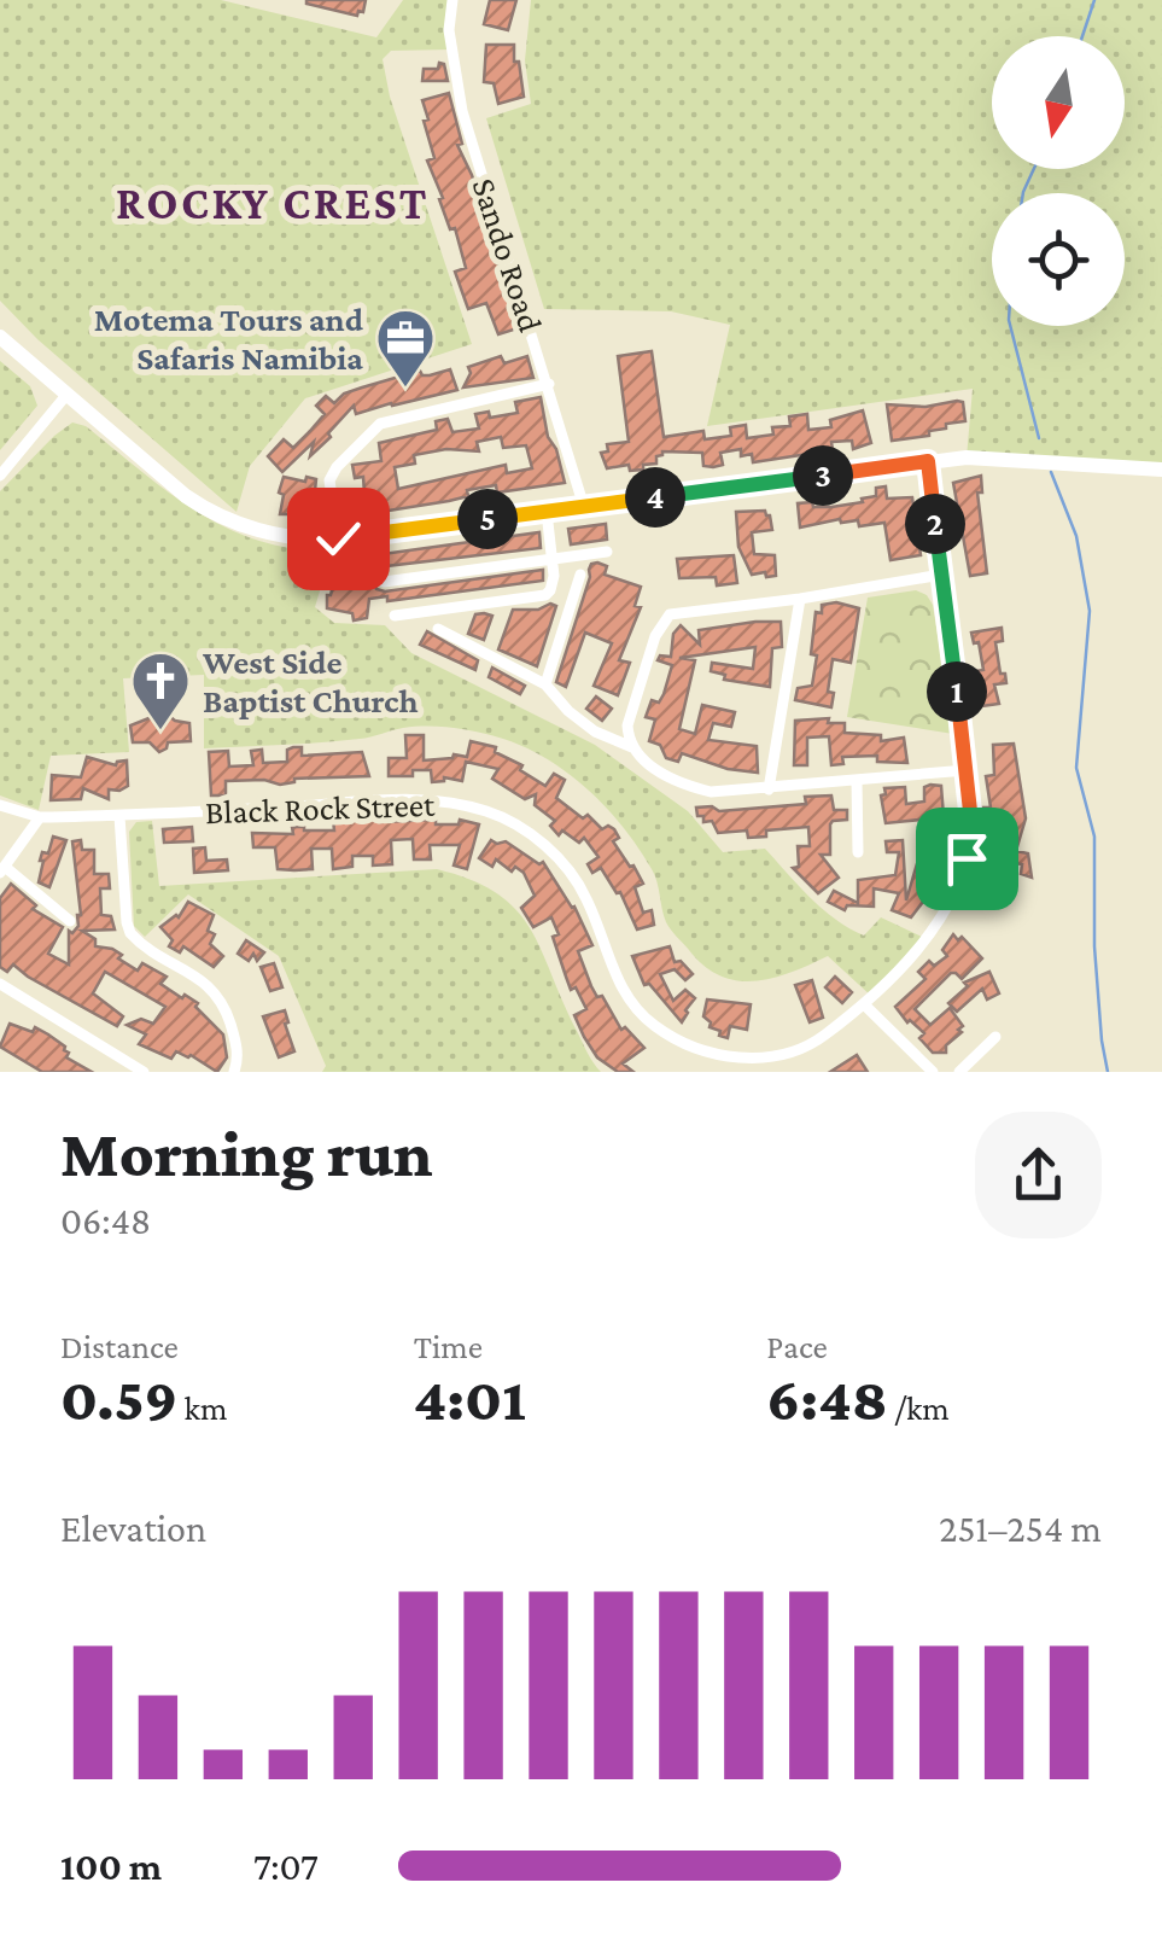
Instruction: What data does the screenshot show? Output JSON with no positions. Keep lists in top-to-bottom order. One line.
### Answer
{"streets":{"street":["Sando Road","Black Rock Street"]},"districts":["ROCKY CREST"],"places":{"office":["Motema Tours and Safaris Namibia"],"church":["West Side Baptist Church"]},"north":"bottom","page":{"pins":["3","4","5","2","1"],"heading":["Morning run","06:48"],"stats":[["Distance","0.59 km"],["Time","4:01"],["Pace","6:48 /km"]],"chart":["Elevation","251–254 m"],"list":[{"name":"100 m","note":"7:07"}]}}
